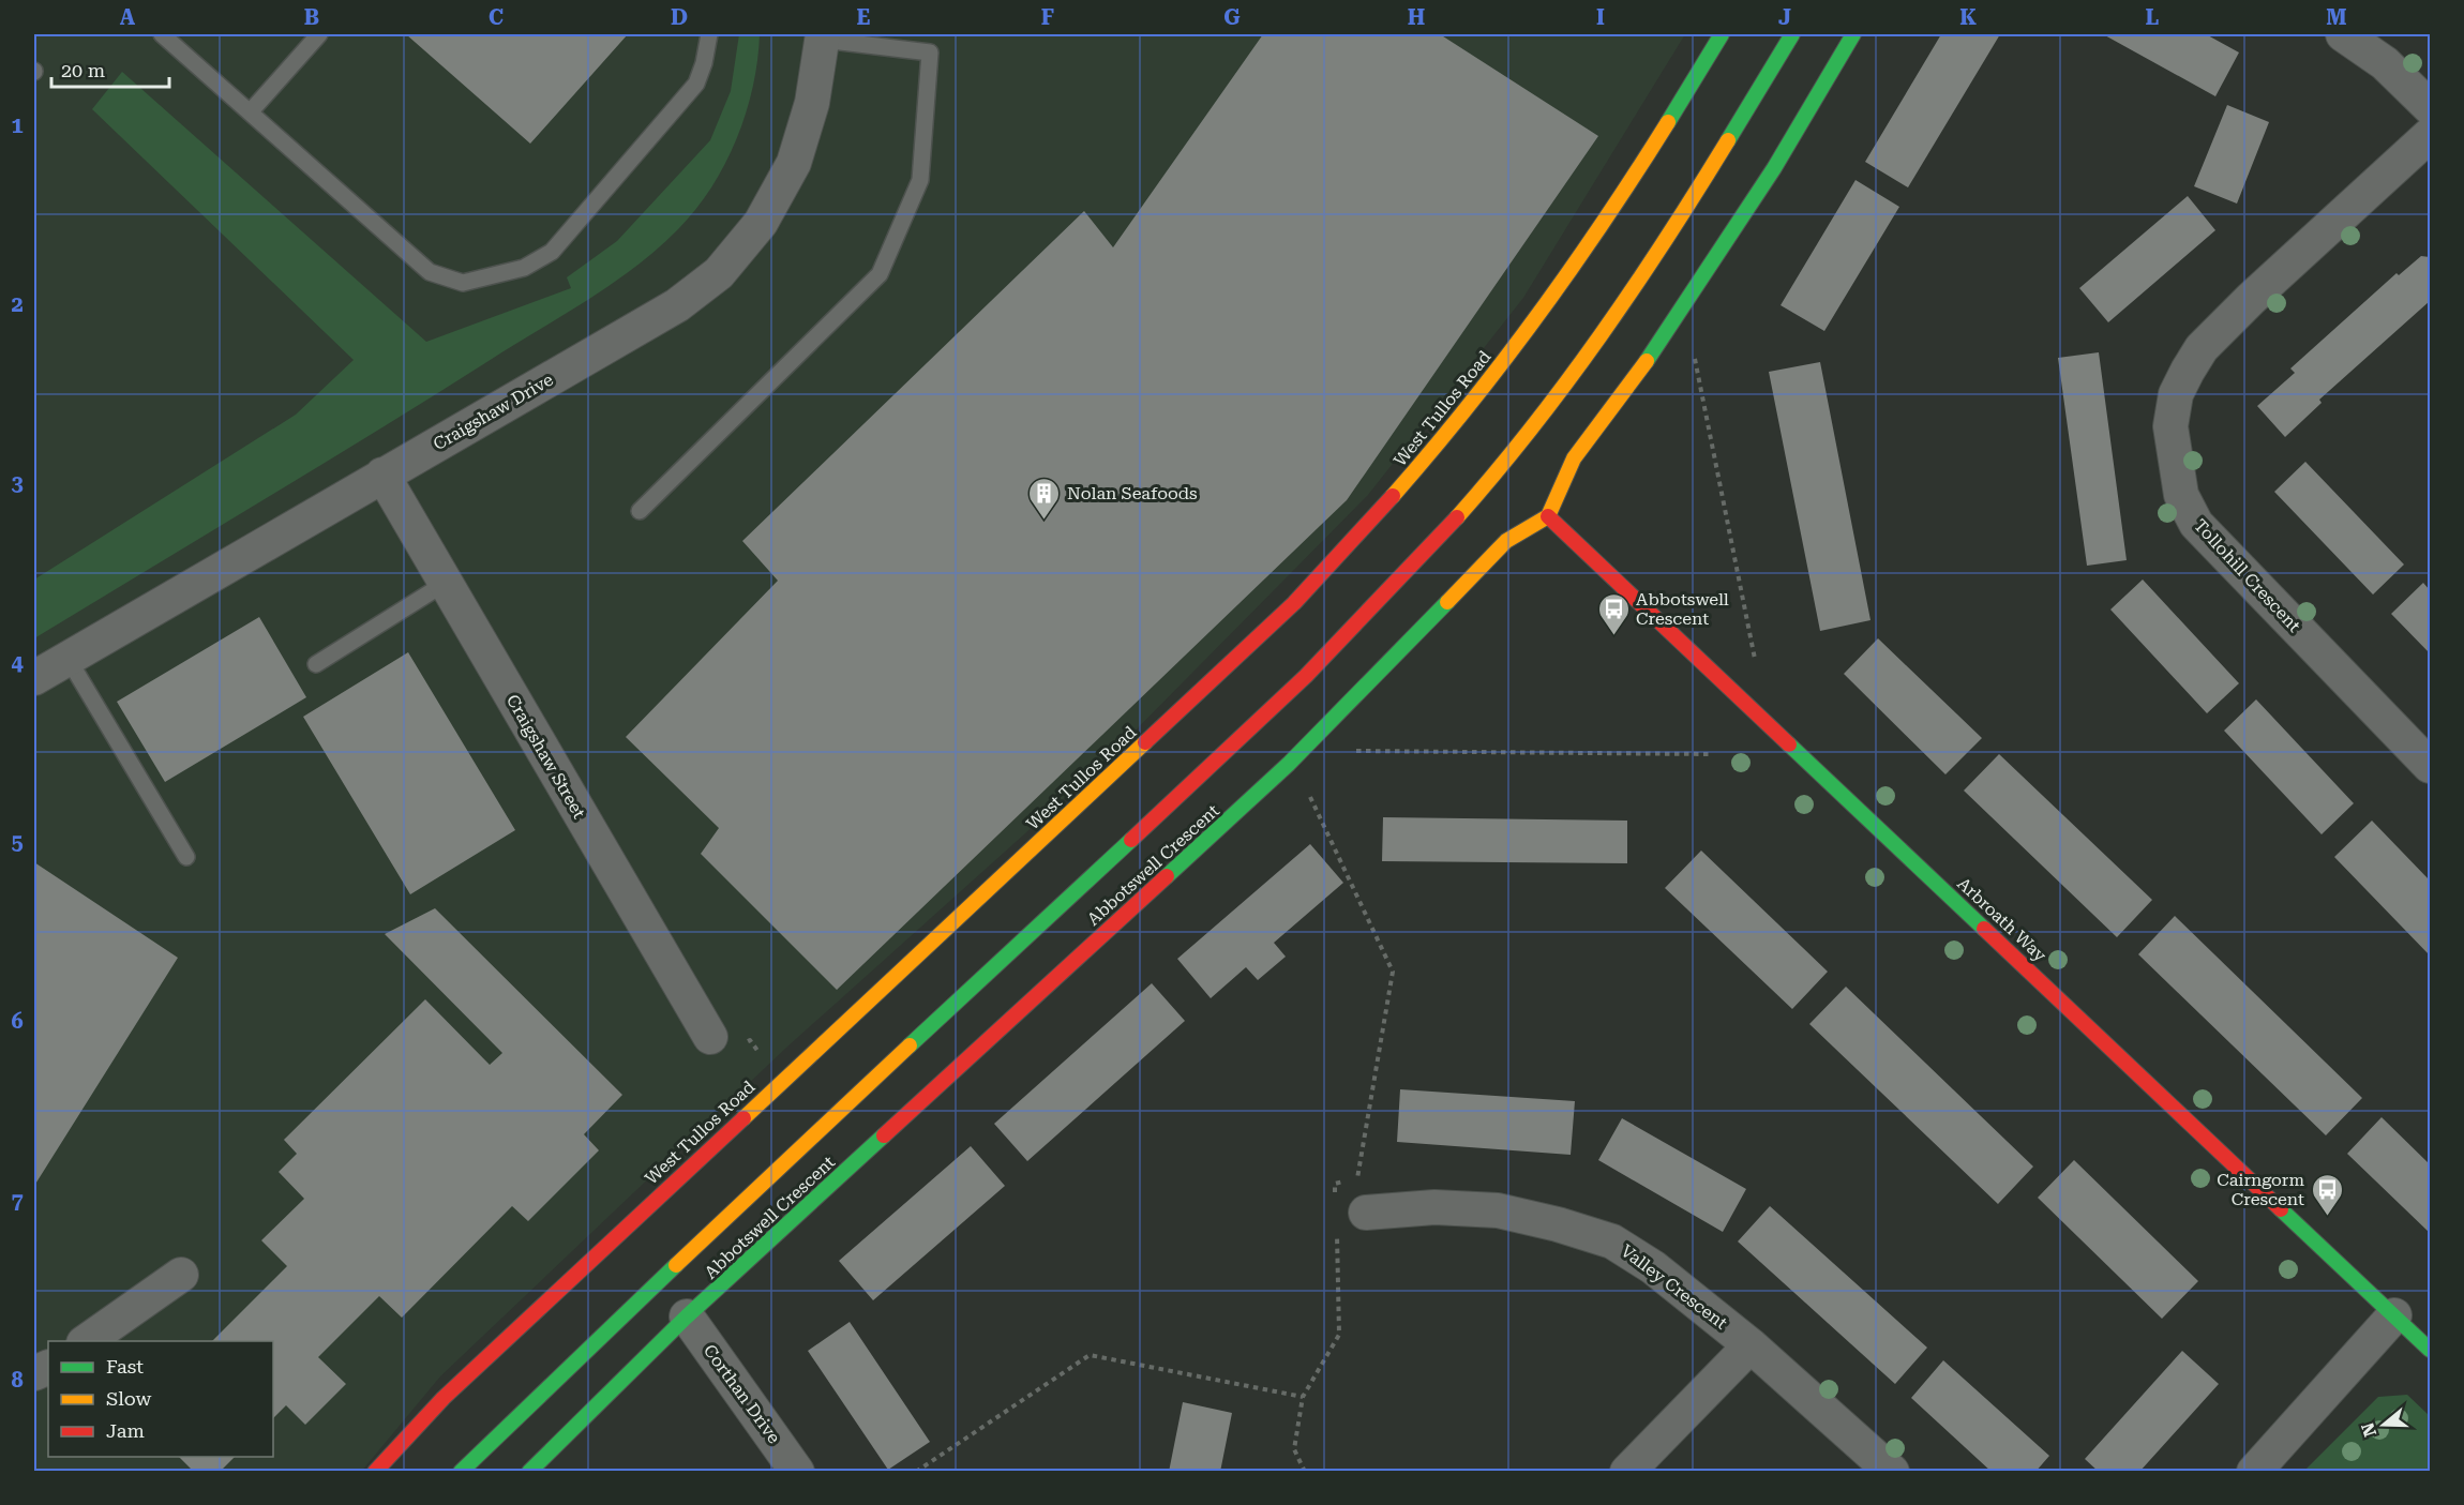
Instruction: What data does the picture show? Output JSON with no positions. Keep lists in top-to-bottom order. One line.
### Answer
{"streets":{"main road":["West Tullos Road","Abbotswell Crescent","Arbroath Way"],"street":["Craigshaw Drive","Tollohill Crescent","Craigshaw Street","Valley Crescent","Corthan Drive"]},"crossings":[["Craigshaw Drive","Craigshaw Street"],["Abbotswell Crescent","Arbroath Way"],["Abbotswell Crescent","Corthan Drive"]],"places":{"building":["Nolan Seafoods"],"bus stop":["Abbotswell Crescent","Cairngorm Crescent"]},"legend":["Fast","Slow","Jam"],"scale_bar":"20 m","north":"left","grid":{"columns":["A","B","C","D","E","F","G","H","I","J","K","L","M"],"rows":["1","2","3","4","5","6","7","8"]}}
